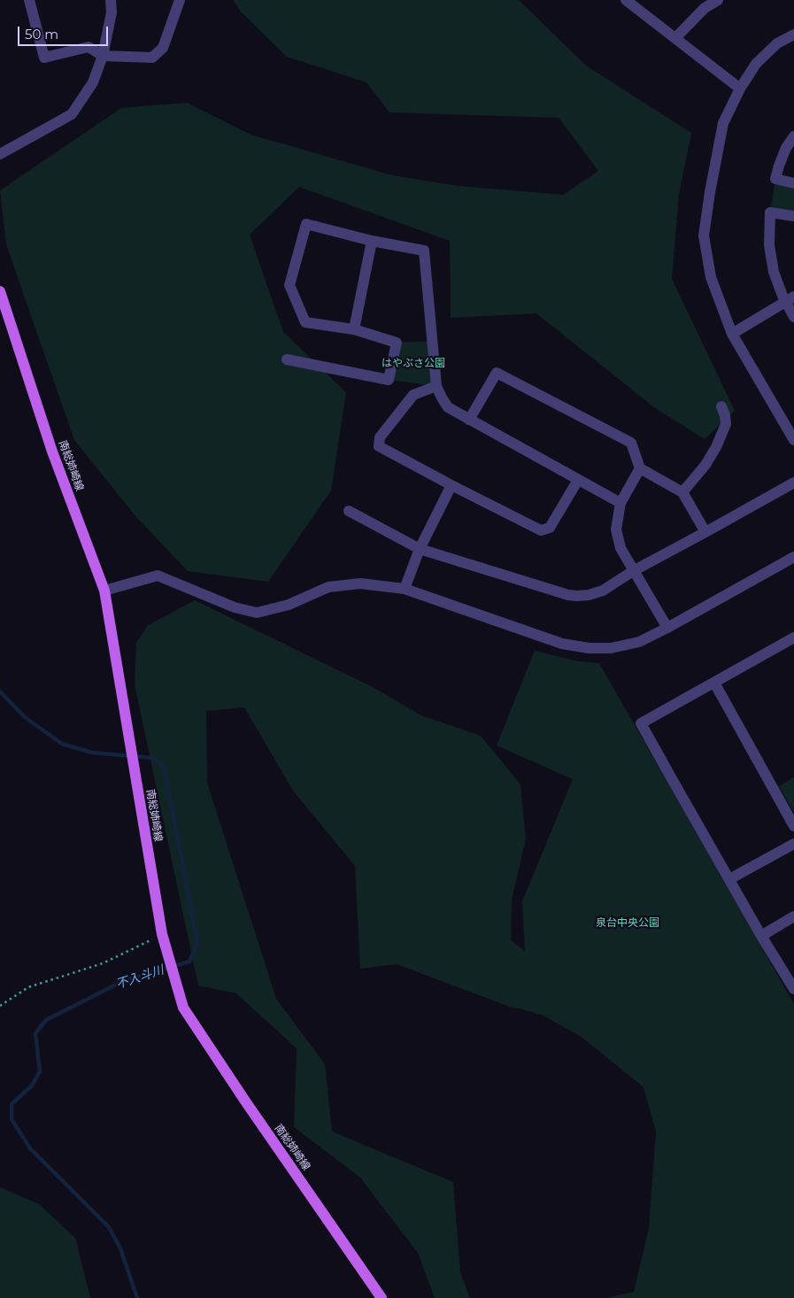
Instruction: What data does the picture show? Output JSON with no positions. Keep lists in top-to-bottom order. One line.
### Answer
{"streets":{"main road":["南総姉崎線"]},"water":["不入斗川"],"parks":["はやぶさ公園","泉台中央公園"],"scale_bar":"50 m"}
